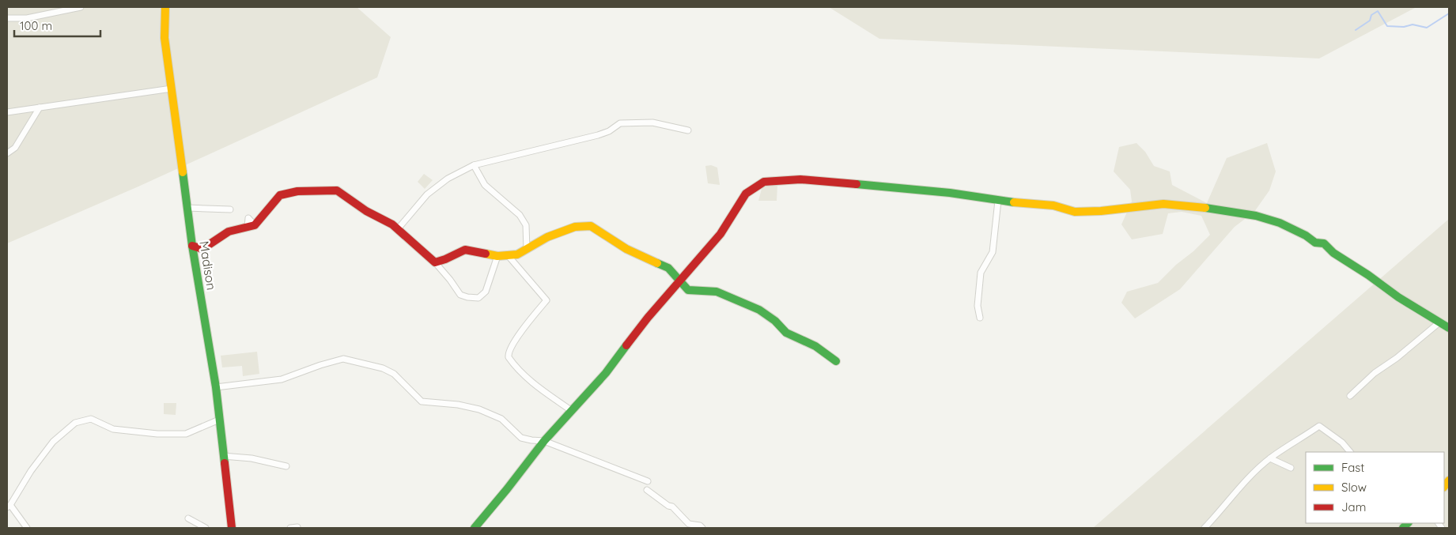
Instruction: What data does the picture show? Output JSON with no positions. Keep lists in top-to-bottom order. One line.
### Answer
{"streets":{"street":["Madison"]},"legend":["Fast","Slow","Jam"],"scale_bar":"100 m"}
